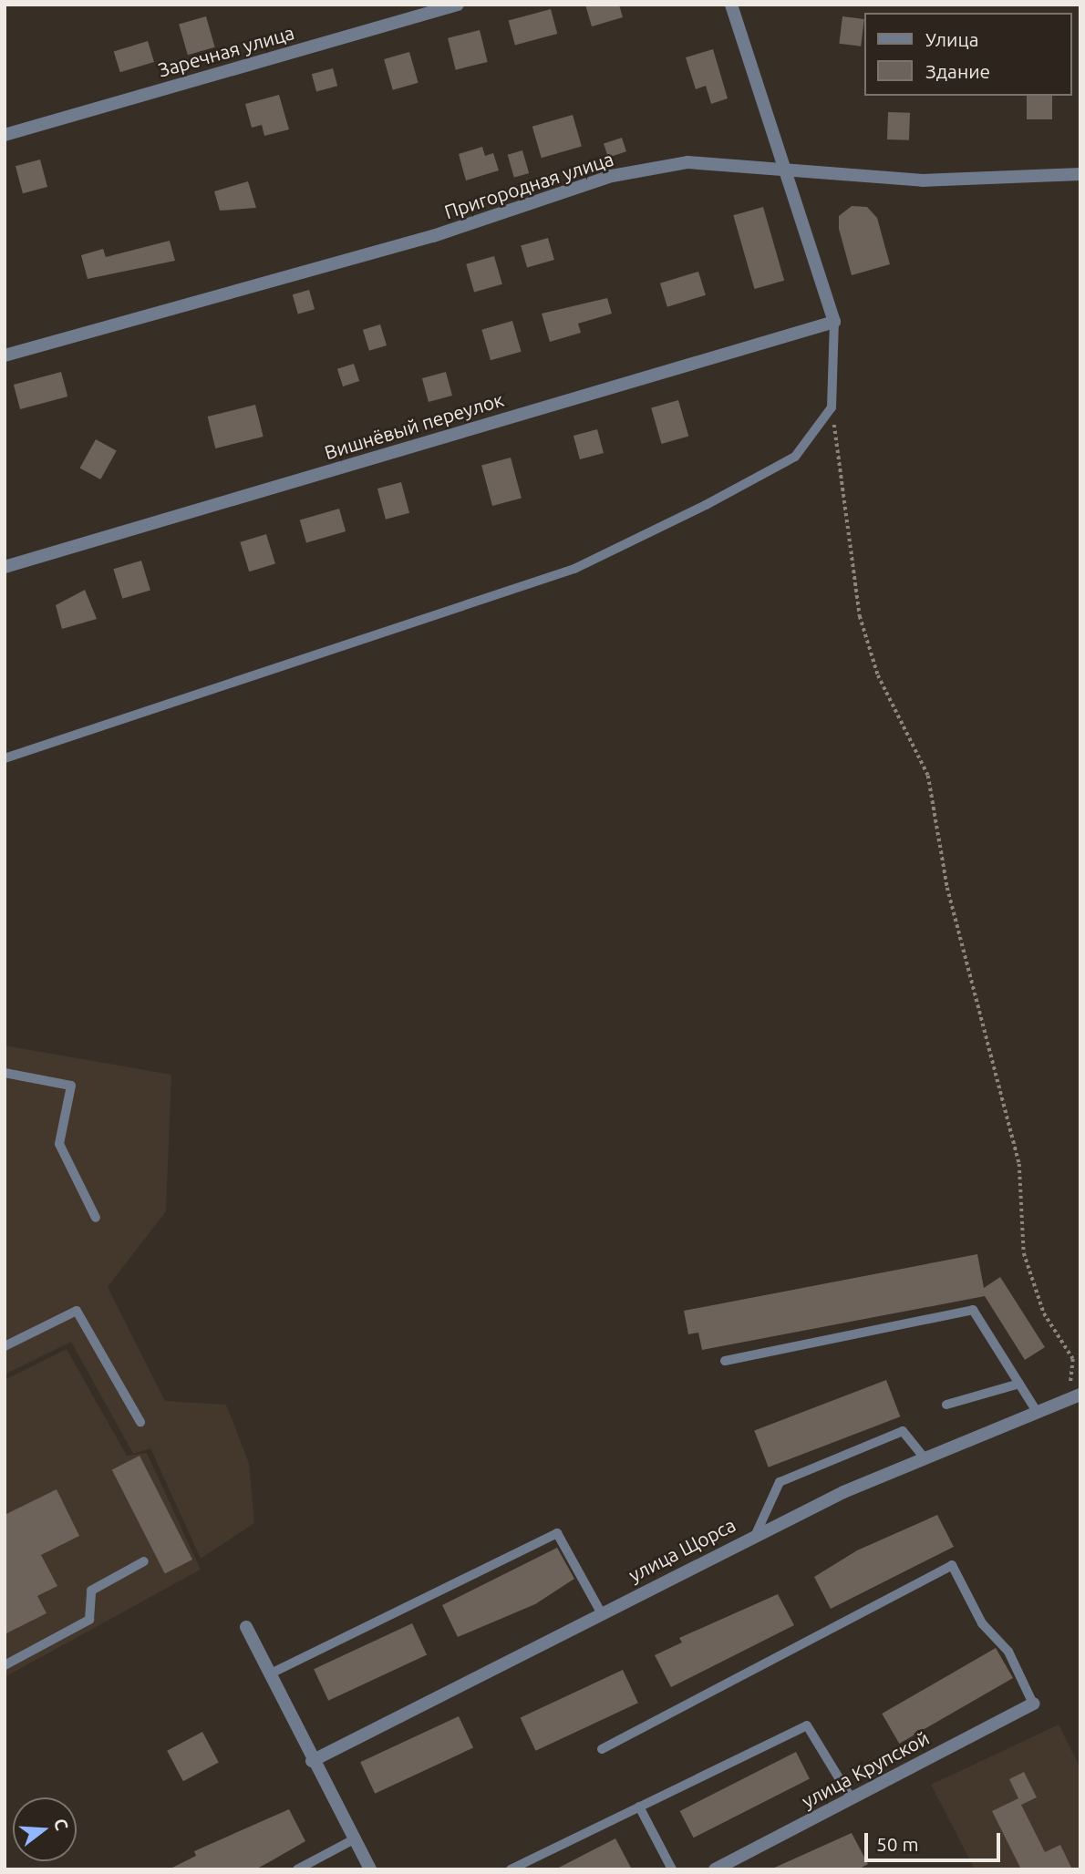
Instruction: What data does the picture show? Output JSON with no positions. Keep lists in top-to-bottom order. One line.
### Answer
{"streets":{"street":["Заречная улица","Пригородная улица","Вишнёвый переулок","улица Щорса","улица Крупской"]},"legend":["Улица","Здание"],"scale_bar":"50 m","north":"right"}
